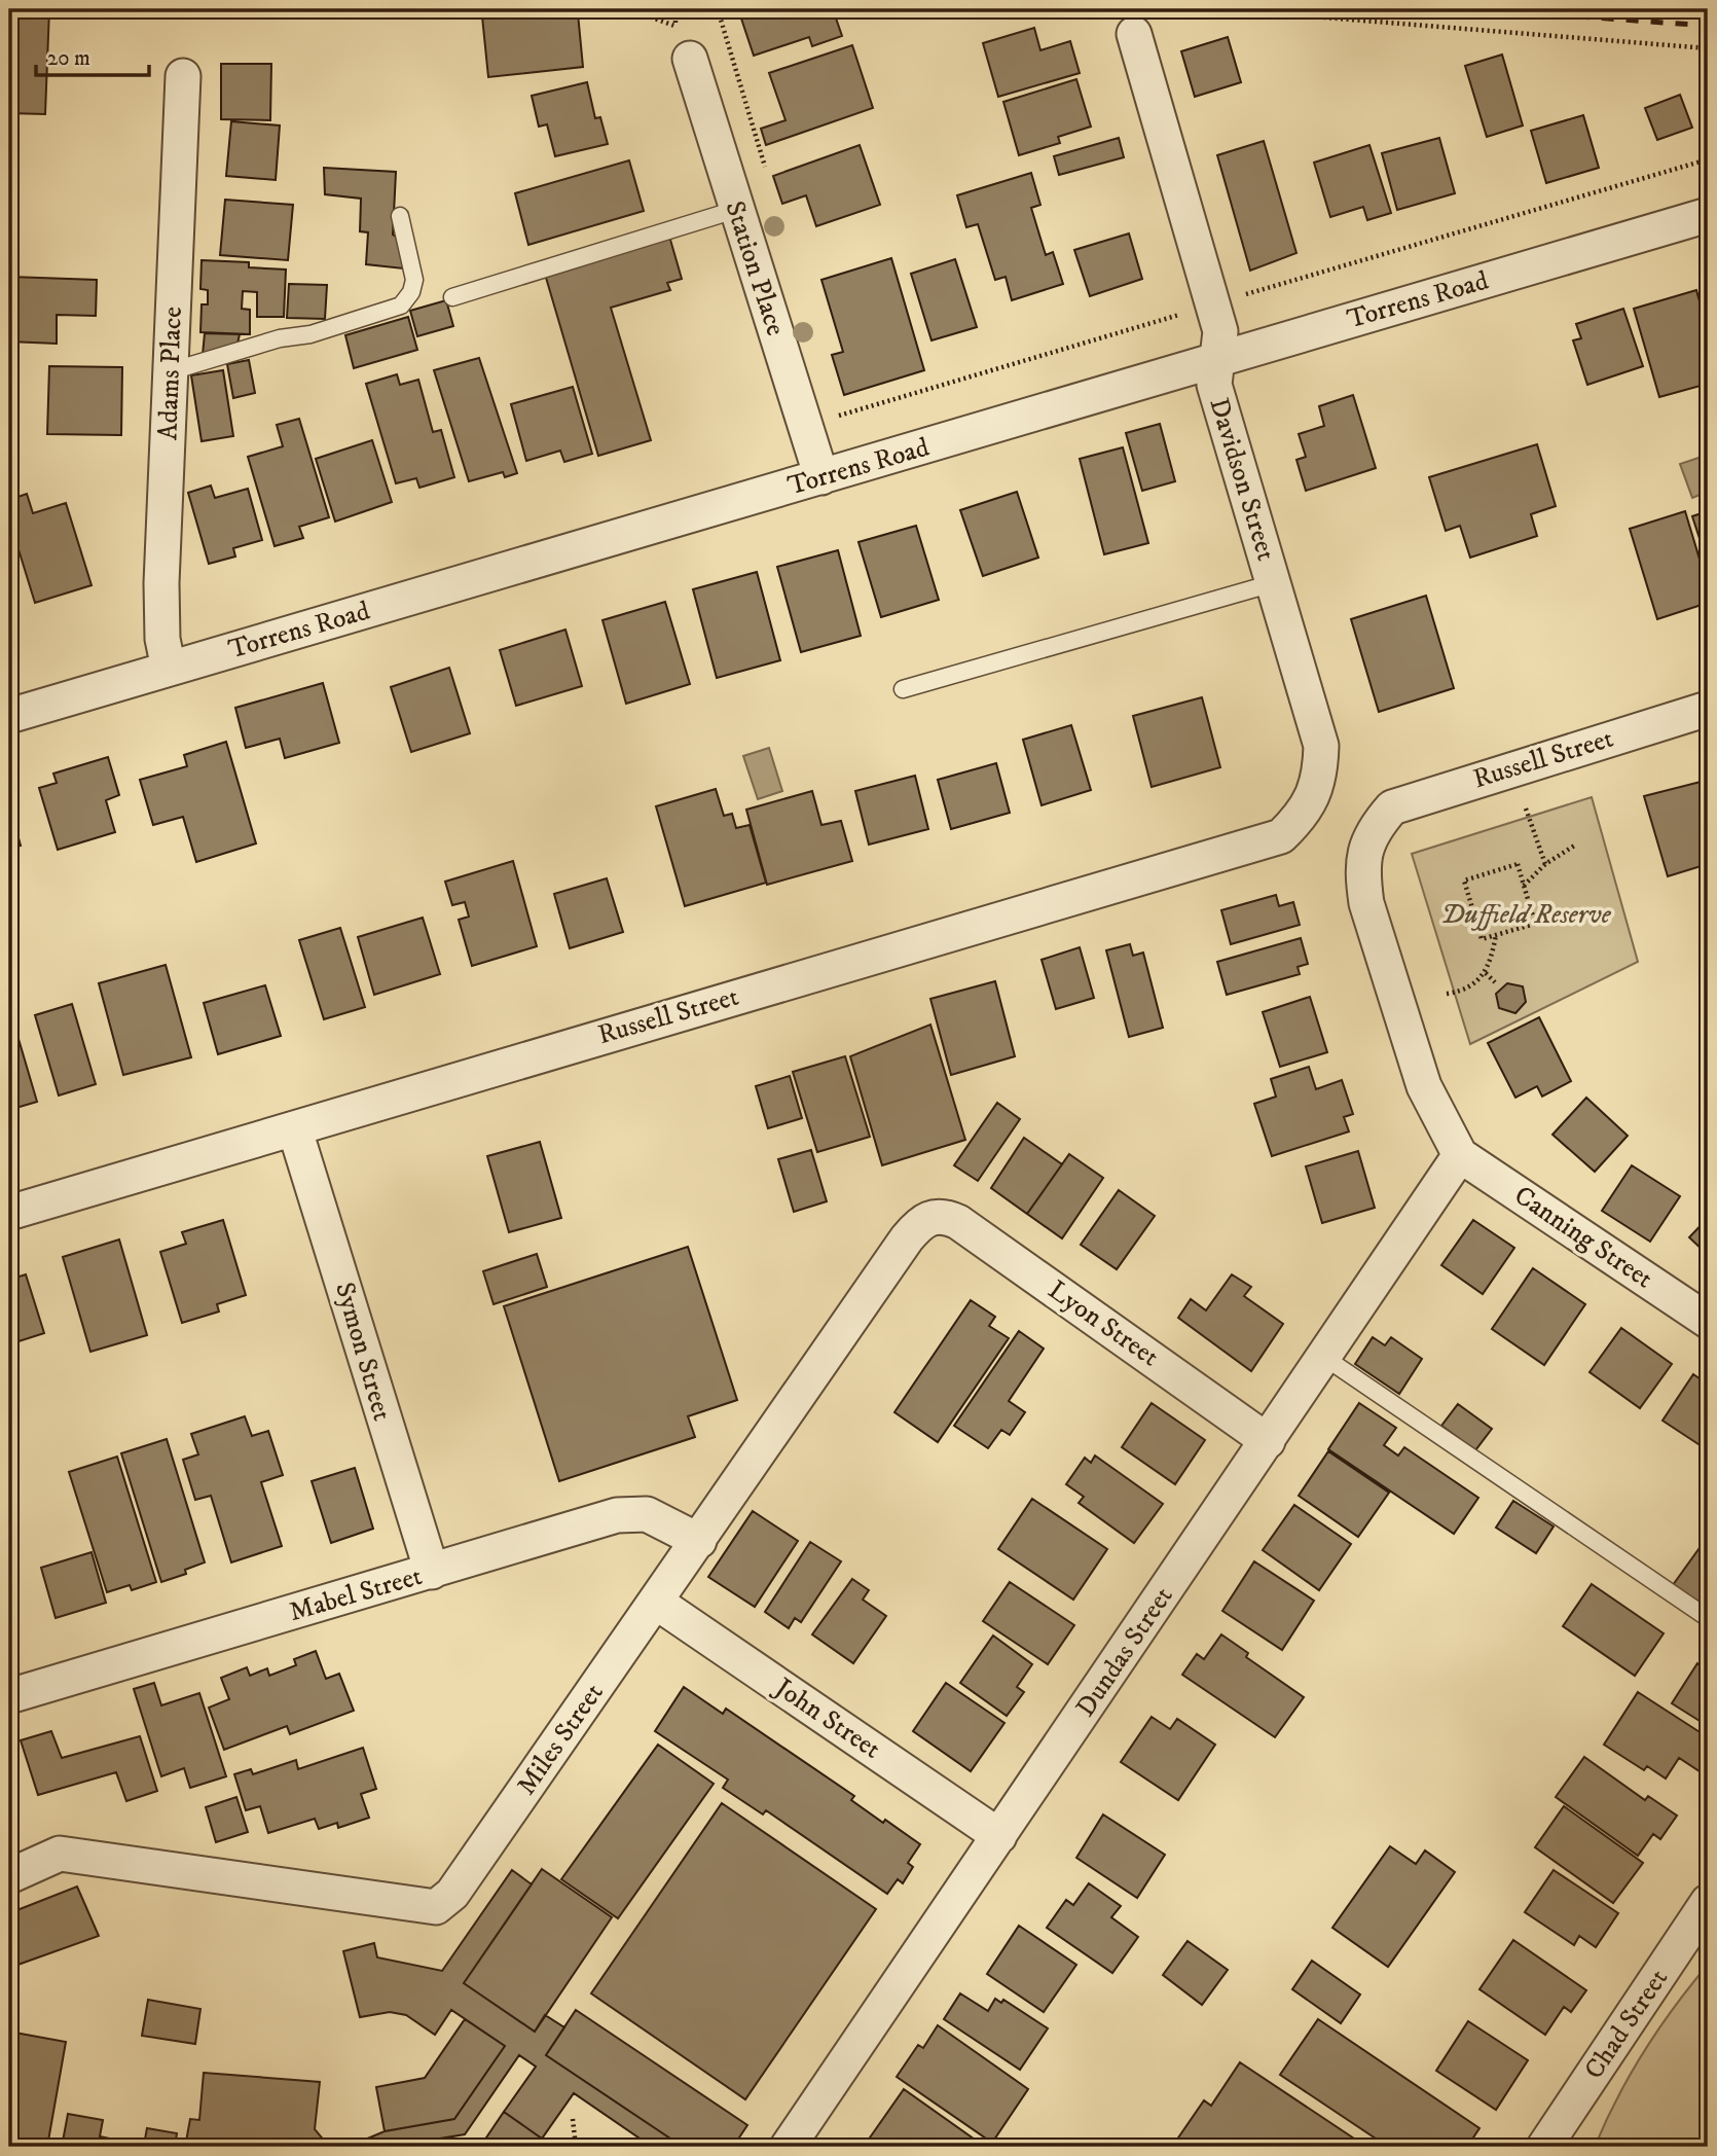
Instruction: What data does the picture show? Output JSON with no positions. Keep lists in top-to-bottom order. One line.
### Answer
{"streets":{"street":["Station Place","Torrens Road","Adams Place","Davidson Street","Russell Street","Canning Street","Lyon Street","Symon Street","Mabel Street","Dundas Street","John Street","Miles Street","Chad Street"]},"crossings":[["Station Place","Torrens Road"],["Torrens Road","Adams Place"],["Torrens Road","Davidson Street"],["Davidson Street","Russell Street"],["Russell Street","Canning Street"],["Russell Street","Symon Street"],["Russell Street","Dundas Street"],["Canning Street","Dundas Street"],["Lyon Street","Dundas Street"],["Lyon Street","Miles Street"],["Symon Street","Mabel Street"],["Mabel Street","Miles Street"],["Dundas Street","John Street"],["John Street","Miles Street"]],"parks":["Duffield Reserve"],"scale_bar":"20 m"}
